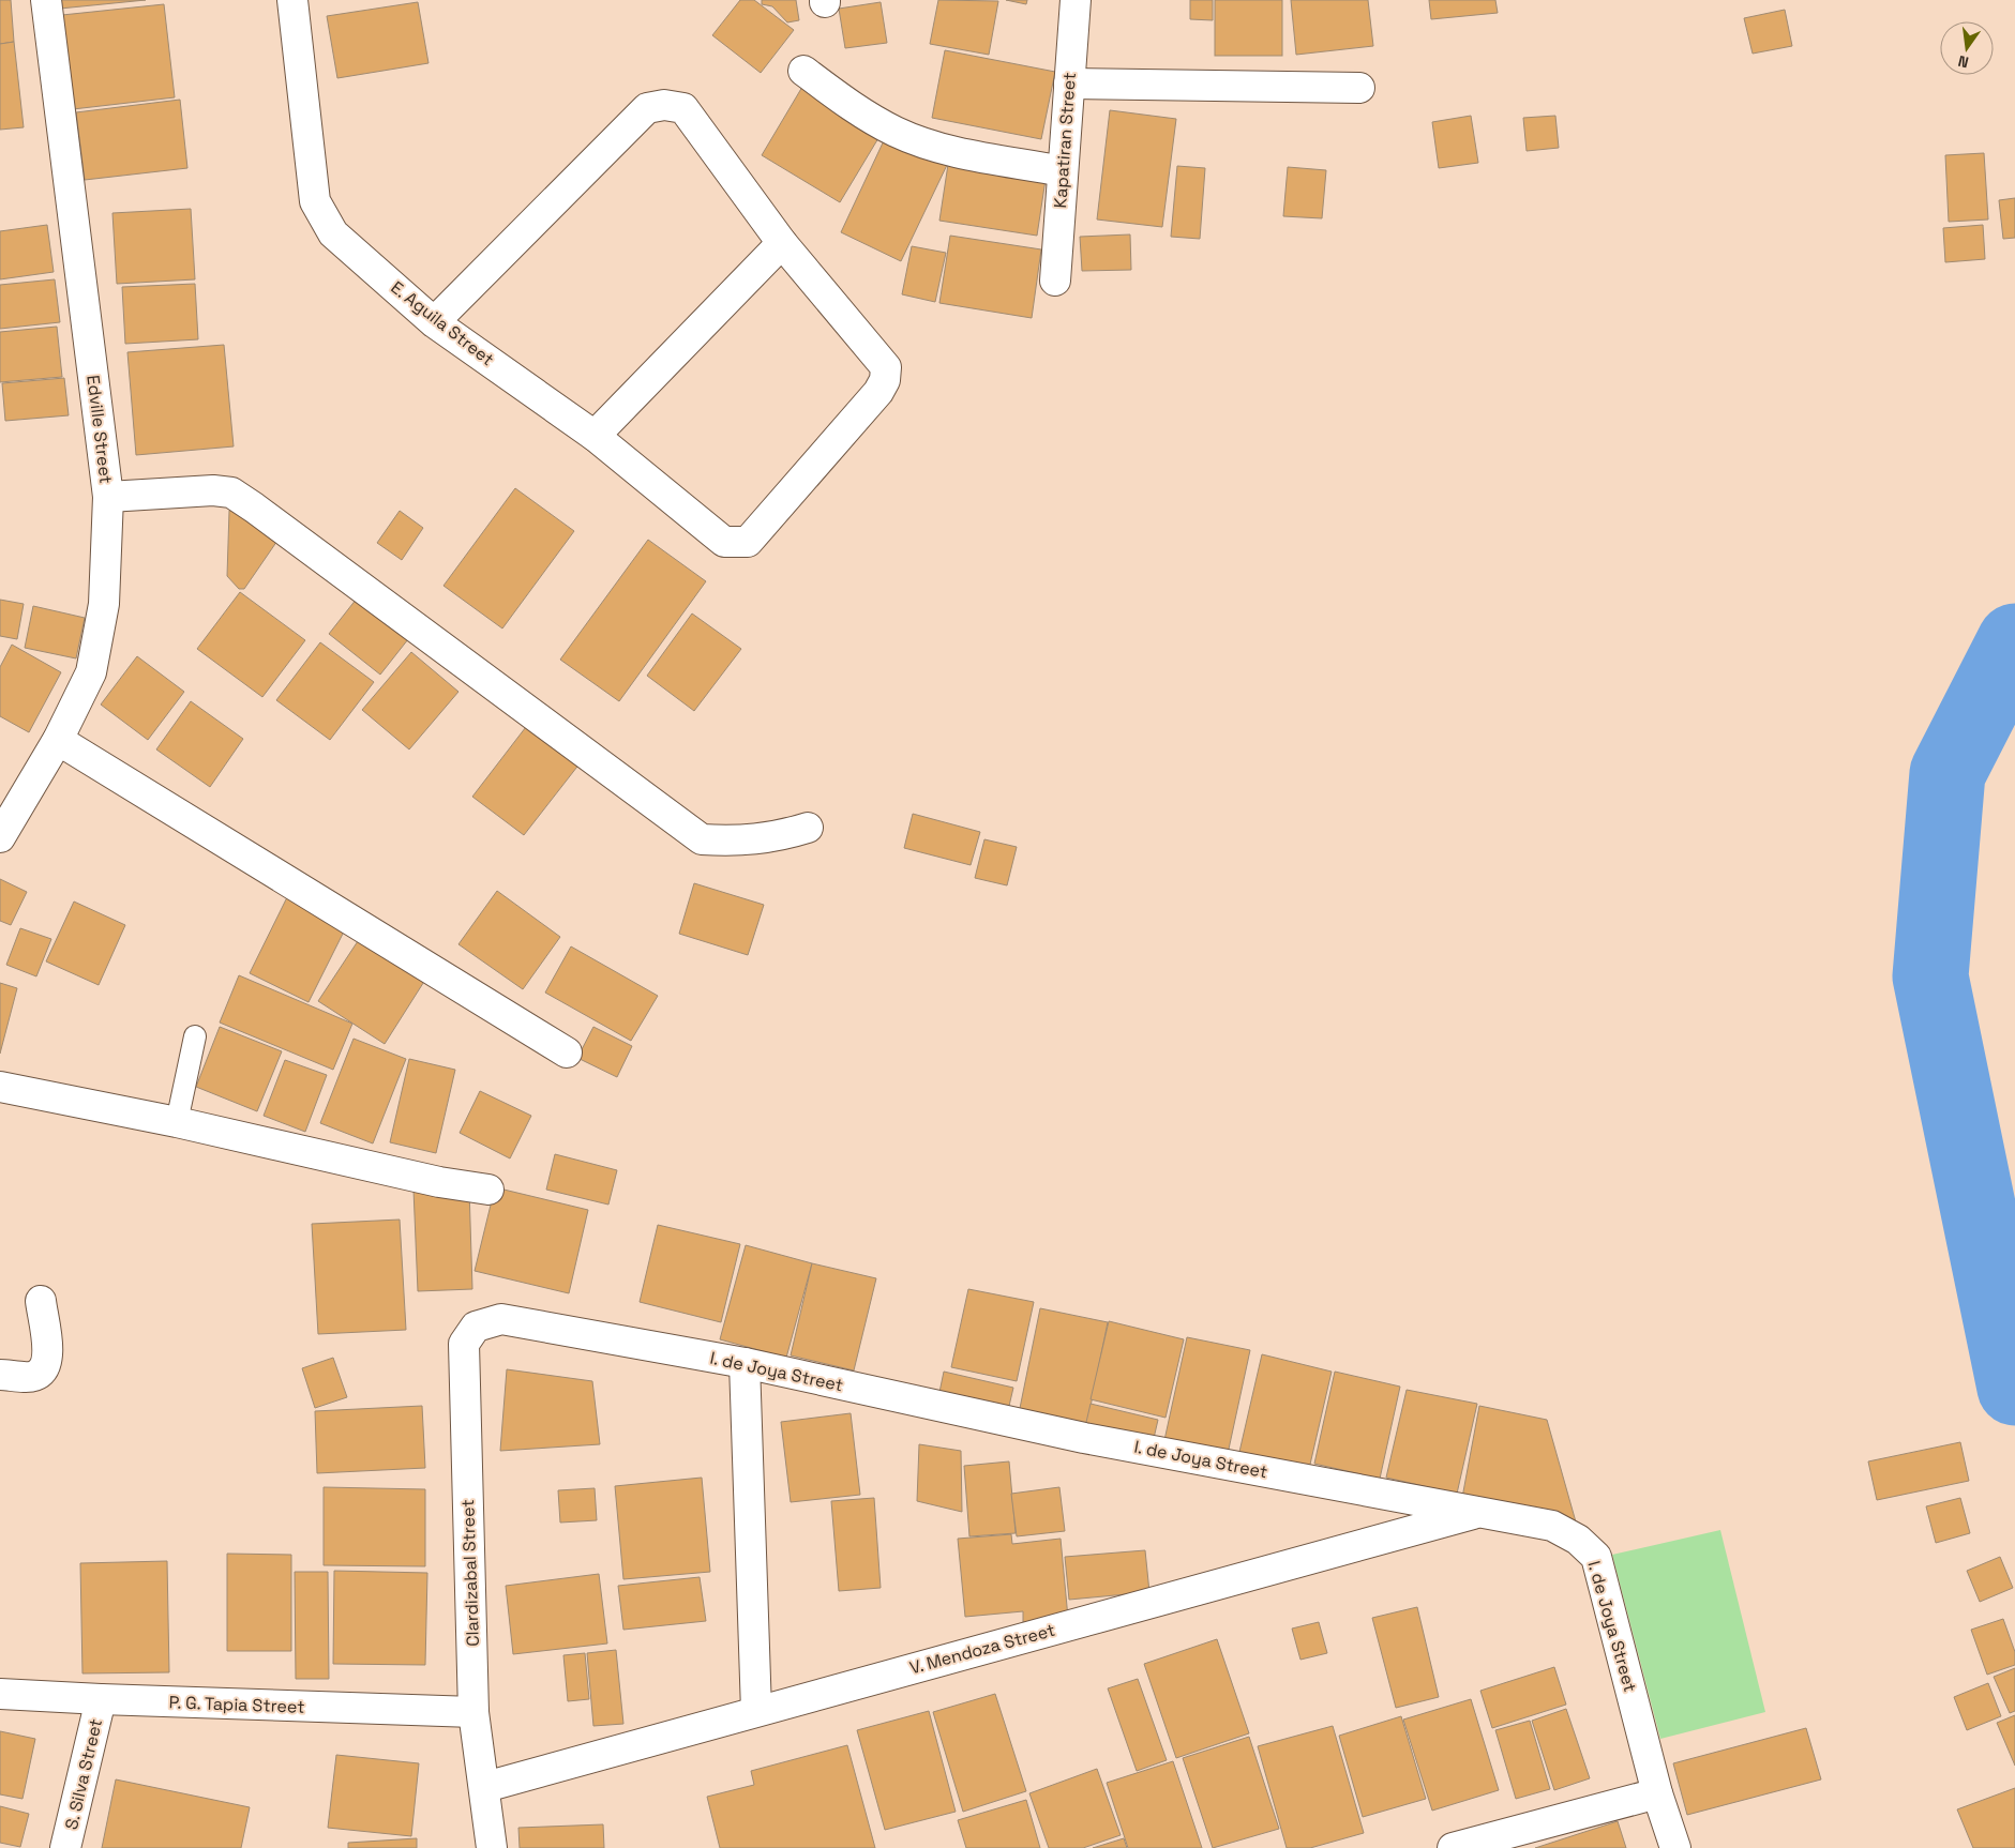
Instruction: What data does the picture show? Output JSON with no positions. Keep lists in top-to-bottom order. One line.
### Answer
{"streets":{"street":["Kapatiran Street","E. Aguila Street","Edville Street","I. de Joya Street","Clardizabal Street","V. Mendoza Street","P. G. Tapia Street","S. Silva Street"]},"crossings":[["I. de Joya Street","Clardizabal Street"],["I. de Joya Street","V. Mendoza Street"],["Clardizabal Street","V. Mendoza Street"],["Clardizabal Street","P. G. Tapia Street"],["P. G. Tapia Street","S. Silva Street"]],"north":"bottom"}
